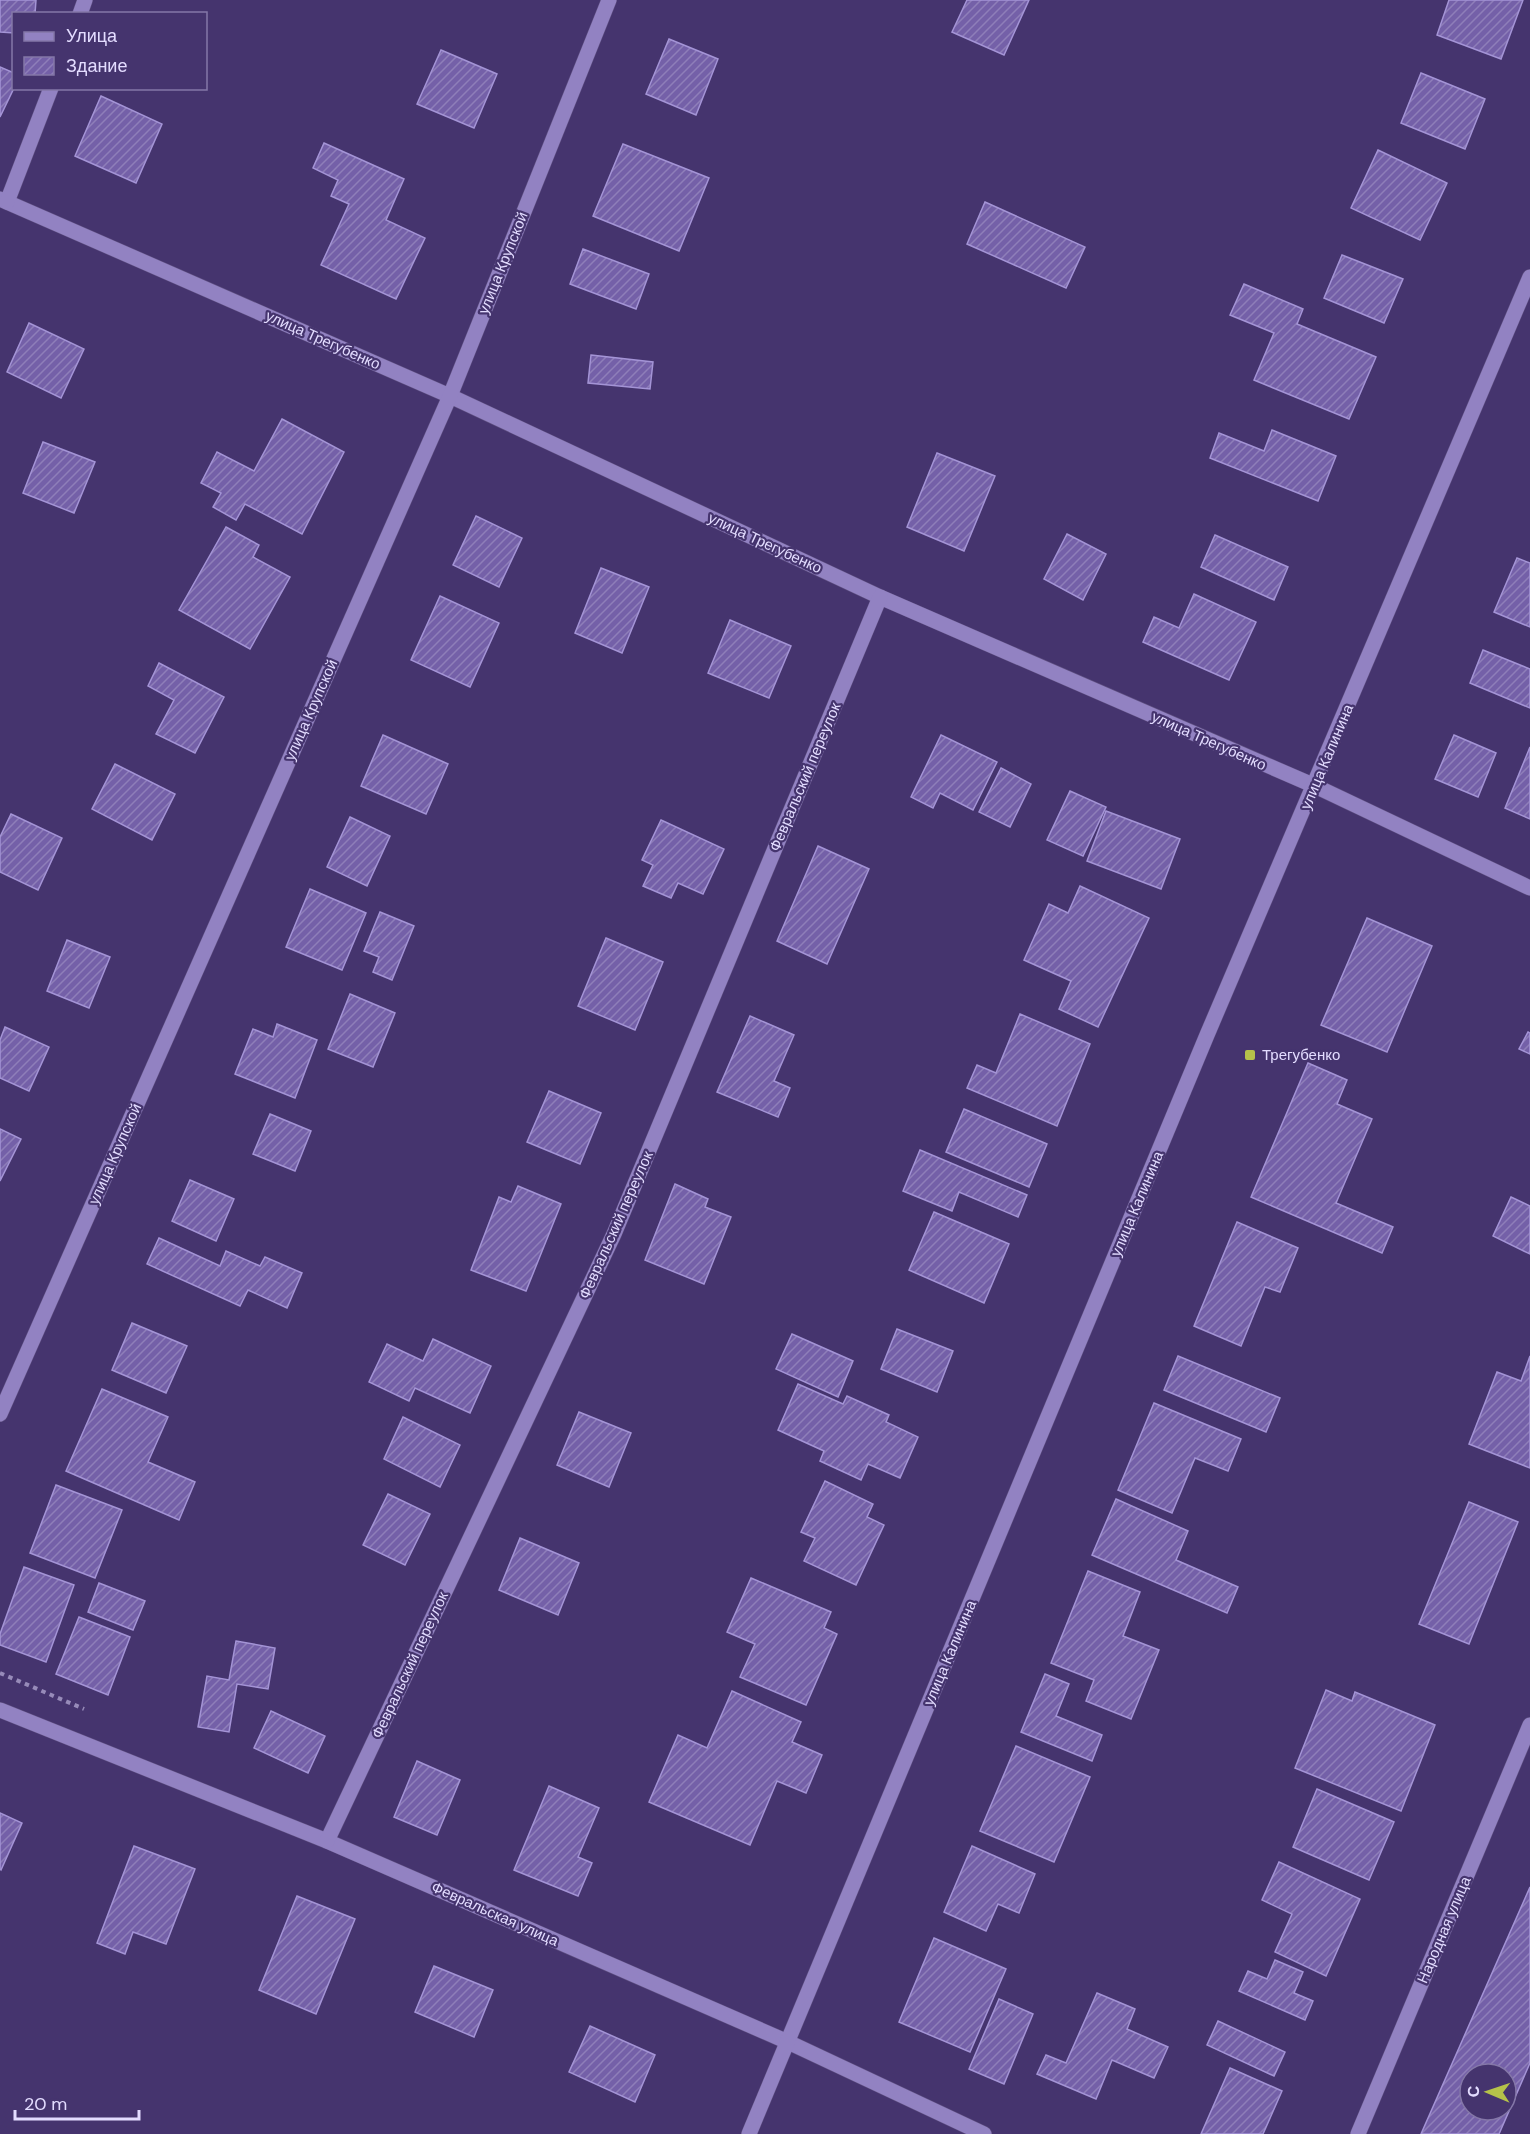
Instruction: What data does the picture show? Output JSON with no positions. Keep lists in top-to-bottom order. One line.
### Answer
{"streets":{"street":["улица Крупской","улица Трегубенко","улица Калинина","Февральский переулок","Февральская улица","Народная улица"]},"crossings":[["улица Крупской","улица Трегубенко"],["улица Трегубенко","улица Калинина"],["улица Трегубенко","Февральский переулок"],["улица Калинина","Февральская улица"],["Февральский переулок","Февральская улица"]],"places":{"transit":["Трегубенко"]},"legend":["Улица","Здание"],"scale_bar":"20 m","north":"left"}
